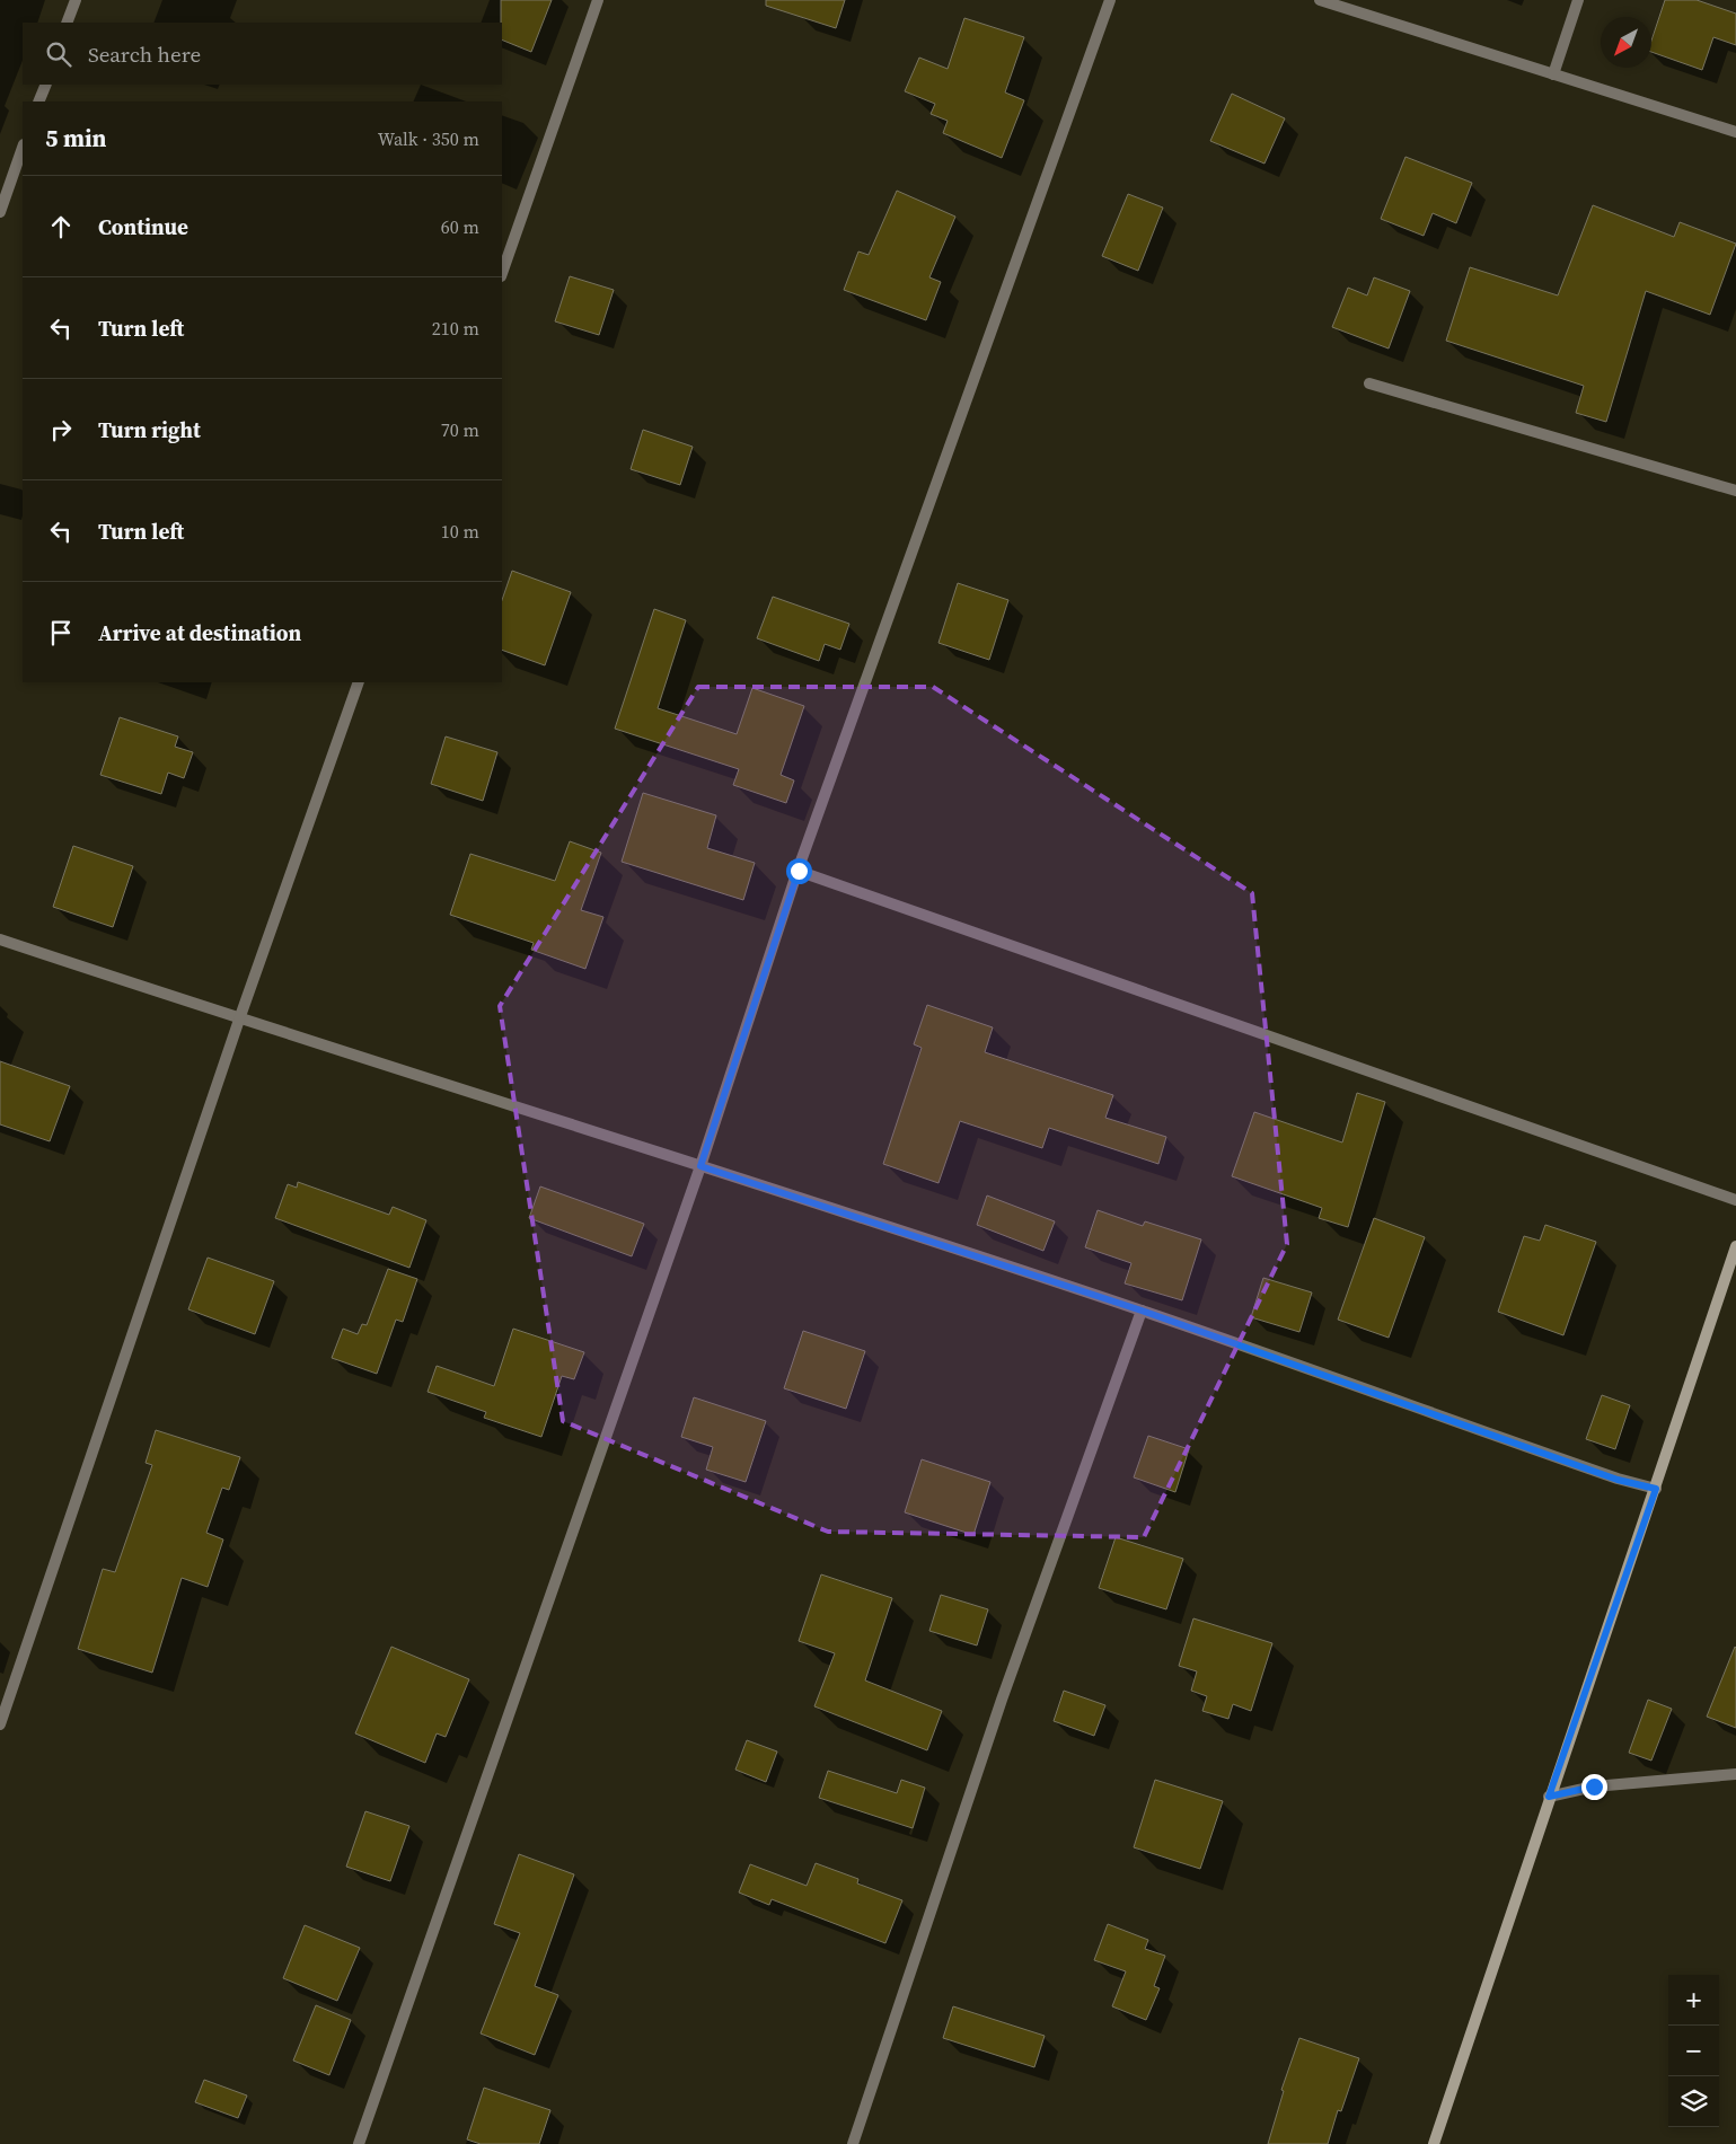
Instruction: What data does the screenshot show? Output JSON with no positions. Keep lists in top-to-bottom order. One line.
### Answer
{"north":"bottom left","page":{"search":"Search here","heading":["5 min","Walk · 350 m"],"list":[["Continue","60 m"],["Turn left","210 m"],["Turn right","70 m"],["Turn left","10 m"],"Arrive at destination"],"map_buttons":["+","−"]}}
